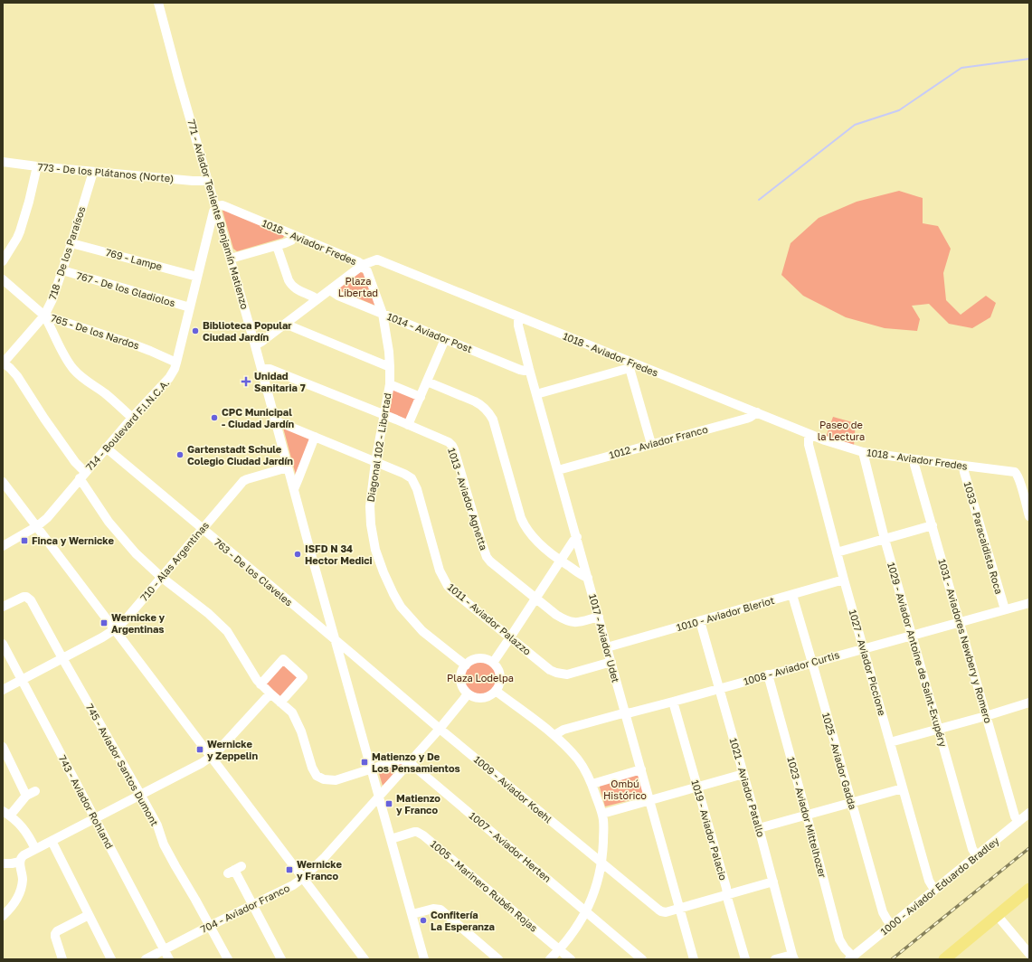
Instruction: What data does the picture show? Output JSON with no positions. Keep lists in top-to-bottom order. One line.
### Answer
{"streets":{"street":["773 - De los Plátanos (Norte)","771 - Aviador Teniente Benjamín Matienzo","1018 - Aviador Fredes","718 - De los Paraísos","769 - Lampe","767 - De los Gladiolos","765 - De los Nardos","1014 - Aviador Post","714 - Boulevard F.I.N.C.A.","1012 - Aviador Franco","Diagonal 102 - Libertad","1013 - Aviador Agnetta","1033 - Paracaidista Roca","710 - Alas Argentinas","763 - De los Claveles","1010 - Aviador Bleriot","1011 - Aviador Palazzo","1017 - Aviador Udet","1031 - Aviadores Newbery y Romero","1029 - Aviador Antoine de Saint-Exupéry","1027 - Aviador Piccione","1008 - Aviador Curtis","1025 - Aviador Gadda","745 - Aviador Santos Dumont","1021 - Aviador Patallo","1009 - Aviador Koehl","743 - Aviador Rohland","1023 - Aviador Mittelhozer","1019 - Aviador Palacio","1007 - Aviador Herten","1005 - Marinero Rubén Rojas","1000 - Aviador Eduardo Bradley","704 - Aviador Franco"]},"crossings":[["773 - De los Plátanos (Norte)","771 - Aviador Teniente Benjamín Matienzo"],["773 - De los Plátanos (Norte)","718 - De los Paraísos"],["771 - Aviador Teniente Benjamín Matienzo","1018 - Aviador Fredes"],["771 - Aviador Teniente Benjamín Matienzo","714 - Boulevard F.I.N.C.A."],["771 - Aviador Teniente Benjamín Matienzo","1013 - Aviador Agnetta"],["771 - Aviador Teniente Benjamín Matienzo","710 - Alas Argentinas"],["771 - Aviador Teniente Benjamín Matienzo","763 - De los Claveles"],["771 - Aviador Teniente Benjamín Matienzo","1011 - Aviador Palazzo"],["771 - Aviador Teniente Benjamín Matienzo","1009 - Aviador Koehl"],["771 - Aviador Teniente Benjamín Matienzo","1005 - Marinero Rubén Rojas"],["771 - Aviador Teniente Benjamín Matienzo","704 - Aviador Franco"],["1018 - Aviador Fredes","714 - Boulevard F.I.N.C.A."],["1018 - Aviador Fredes","1012 - Aviador Franco"],["1018 - Aviador Fredes","Diagonal 102 - Libertad"],["1018 - Aviador Fredes","1033 - Paracaidista Roca"],["1018 - Aviador Fredes","1017 - Aviador Udet"],["1018 - Aviador Fredes","1031 - Aviadores Newbery y Romero"],["1018 - Aviador Fredes","1029 - Aviador Antoine de Saint-Exupéry"],["1018 - Aviador Fredes","1027 - Aviador Piccione"],["718 - De los Paraísos","769 - Lampe"],["718 - De los Paraísos","767 - De los Gladiolos"],["718 - De los Paraísos","765 - De los Nardos"],["769 - Lampe","714 - Boulevard F.I.N.C.A."],["767 - De los Gladiolos","714 - Boulevard F.I.N.C.A."],["765 - De los Nardos","714 - Boulevard F.I.N.C.A."],["1014 - Aviador Post","Diagonal 102 - Libertad"],["1014 - Aviador Post","1017 - Aviador Udet"],["714 - Boulevard F.I.N.C.A.","763 - De los Claveles"],["1012 - Aviador Franco","1017 - Aviador Udet"],["Diagonal 102 - Libertad","1013 - Aviador Agnetta"],["Diagonal 102 - Libertad","1011 - Aviador Palazzo"],["1013 - Aviador Agnetta","1017 - Aviador Udet"],["1033 - Paracaidista Roca","1008 - Aviador Curtis"],["710 - Alas Argentinas","763 - De los Claveles"],["710 - Alas Argentinas","745 - Aviador Santos Dumont"],["710 - Alas Argentinas","743 - Aviador Rohland"],["763 - De los Claveles","1009 - Aviador Koehl"],["1010 - Aviador Bleriot","1017 - Aviador Udet"],["1010 - Aviador Bleriot","1027 - Aviador Piccione"],["1010 - Aviador Bleriot","1025 - Aviador Gadda"],["1010 - Aviador Bleriot","1021 - Aviador Patallo"],["1011 - Aviador Palazzo","1017 - Aviador Udet"],["1017 - Aviador Udet","1008 - Aviador Curtis"],["1017 - Aviador Udet","1009 - Aviador Koehl"],["1031 - Aviadores Newbery y Romero","1008 - Aviador Curtis"],["1031 - Aviadores Newbery y Romero","1000 - Aviador Eduardo Bradley"],["1029 - Aviador Antoine de Saint-Exupéry","1008 - Aviador Curtis"],["1029 - Aviador Antoine de Saint-Exupéry","1000 - Aviador Eduardo Bradley"],["1027 - Aviador Piccione","1008 - Aviador Curtis"],["1027 - Aviador Piccione","1000 - Aviador Eduardo Bradley"],["1008 - Aviador Curtis","1025 - Aviador Gadda"],["1008 - Aviador Curtis","1021 - Aviador Patallo"],["1008 - Aviador Curtis","1023 - Aviador Mittelhozer"],["1008 - Aviador Curtis","1019 - Aviador Palacio"],["1025 - Aviador Gadda","1000 - Aviador Eduardo Bradley"],["745 - Aviador Santos Dumont","704 - Aviador Franco"],["743 - Aviador Rohland","704 - Aviador Franco"],["1023 - Aviador Mittelhozer","1000 - Aviador Eduardo Bradley"]],"parks":["Plaza Libertad","Paseo de la Lectura","Plaza Lodelpa","Ombú Histórico"],"places":{"other":["Biblioteca Popular Ciudad Jardín","CPC Municipal - Ciudad Jardín","Gartenstadt Schule Colegio Ciudad Jardín","ISFD N 34 Hector Medici","Confitería La Esperanza"],"health":["Unidad Sanitaria 7"],"transit":["Finca y Wernicke","Wernicke y Argentinas","Wernicke y Zeppelin","Matienzo y De Los Pensamientos","Matienzo y Franco","Wernicke y Franco"]}}
